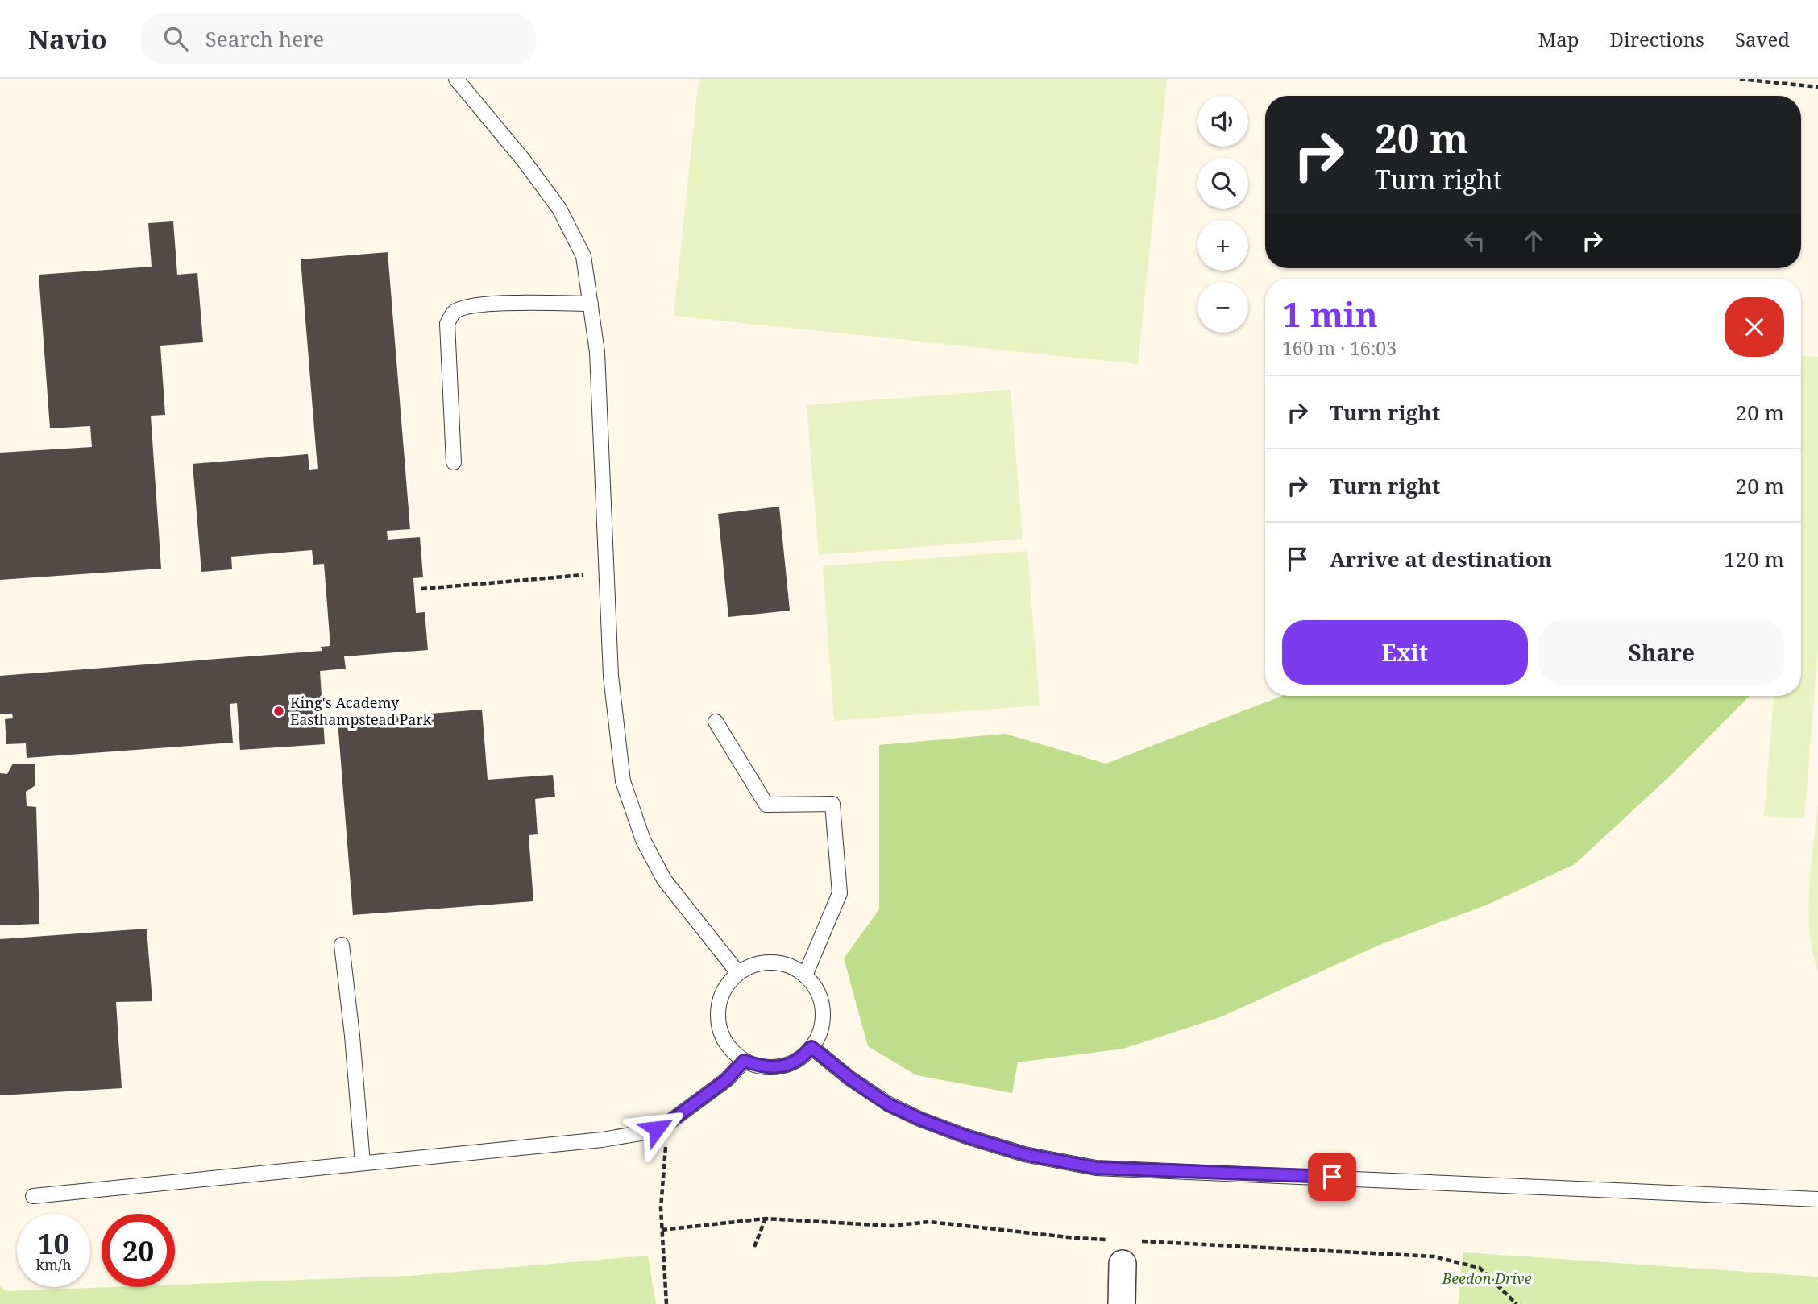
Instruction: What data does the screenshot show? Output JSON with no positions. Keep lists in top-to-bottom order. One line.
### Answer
{"parks":["Beedon Drive"],"places":["King's Academy Easthampstead Park"],"page":{"header":"Navio","search":"Search here","nav":["Map","Directions","Saved"],"map_buttons":["+","−"],"turn":["20 m","Turn right"],"heading":["1 min","160 m · 16:03"],"list":[{"name":"Turn right","value":"20 m"},{"name":"Turn right","value":"20 m"},{"name":"Arrive at destination","value":"120 m"}],"buttons":["Exit","Share"],"speed":"10 km/h","limit":"20"}}
